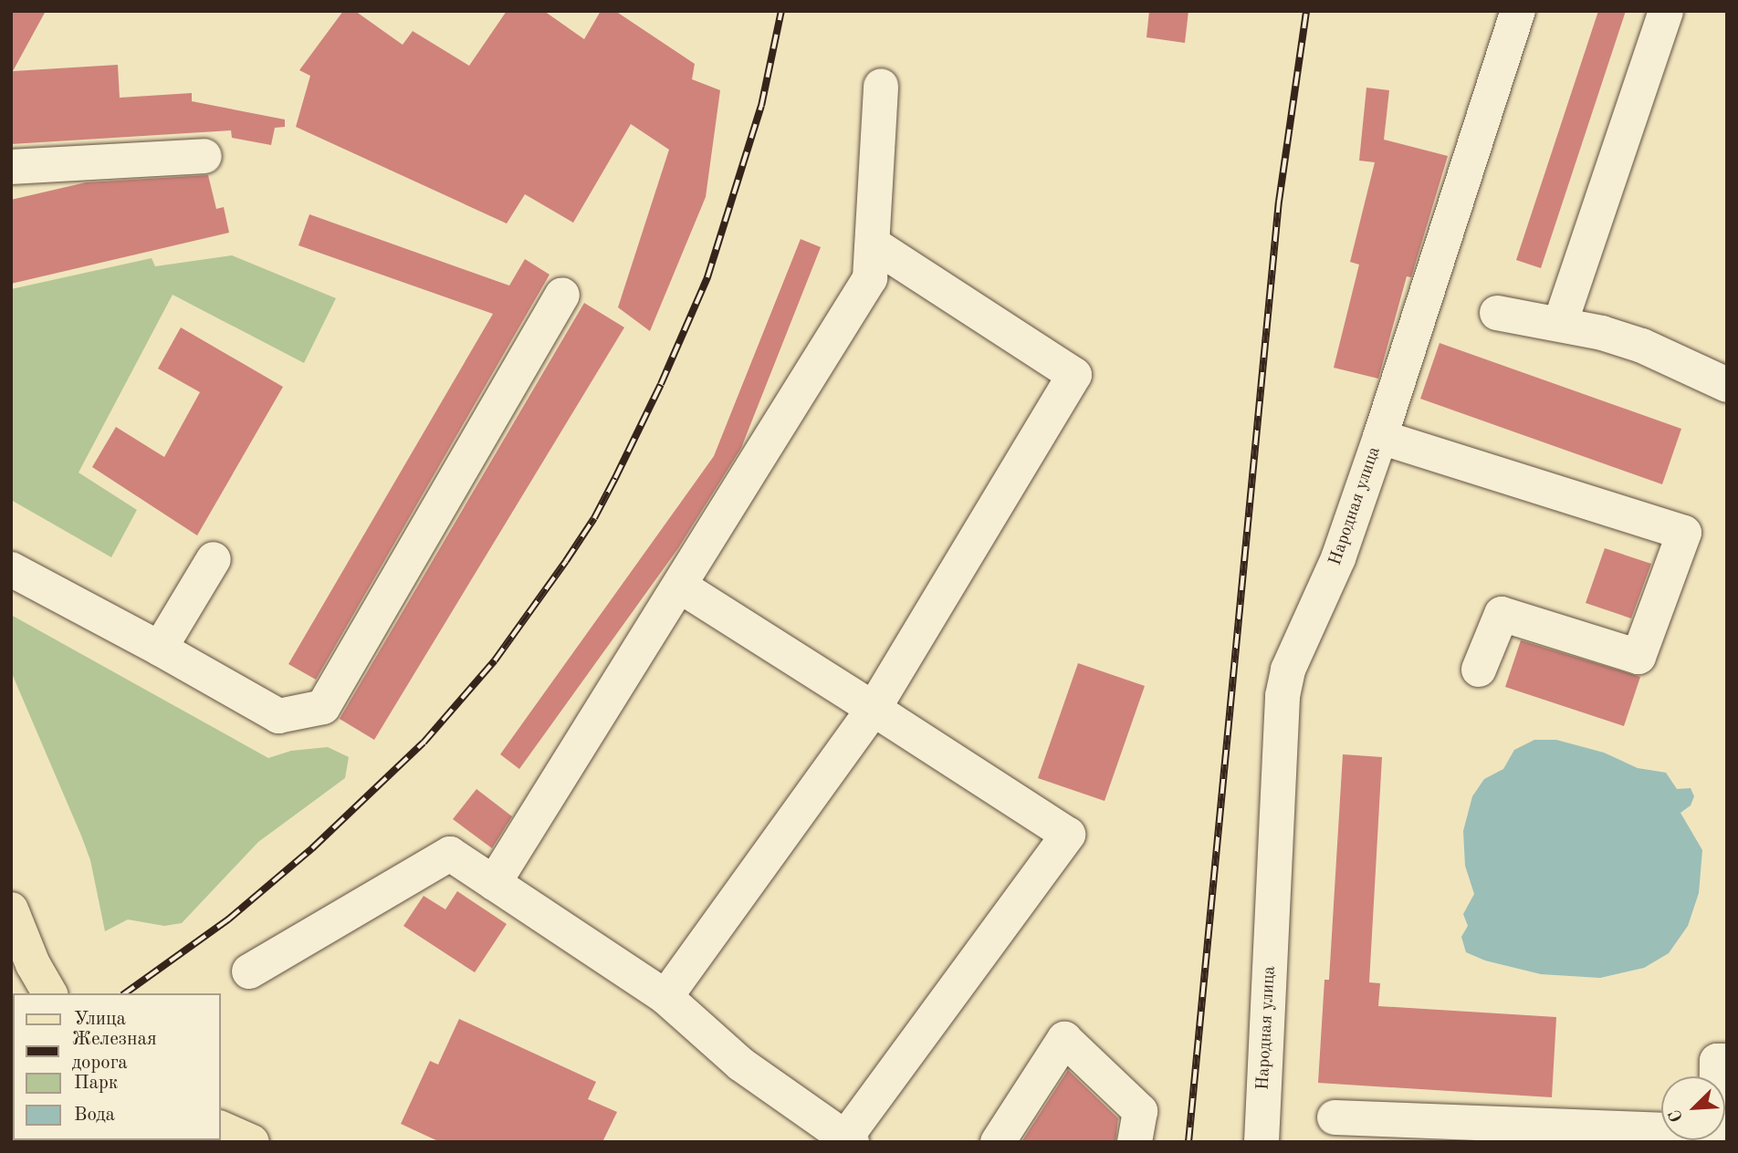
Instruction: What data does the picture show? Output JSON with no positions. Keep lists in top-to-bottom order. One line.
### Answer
{"streets":{"lane":["Народная улица"]},"legend":["Улица","Железная дорога","Парк","Вода"],"north":"bottom left"}
